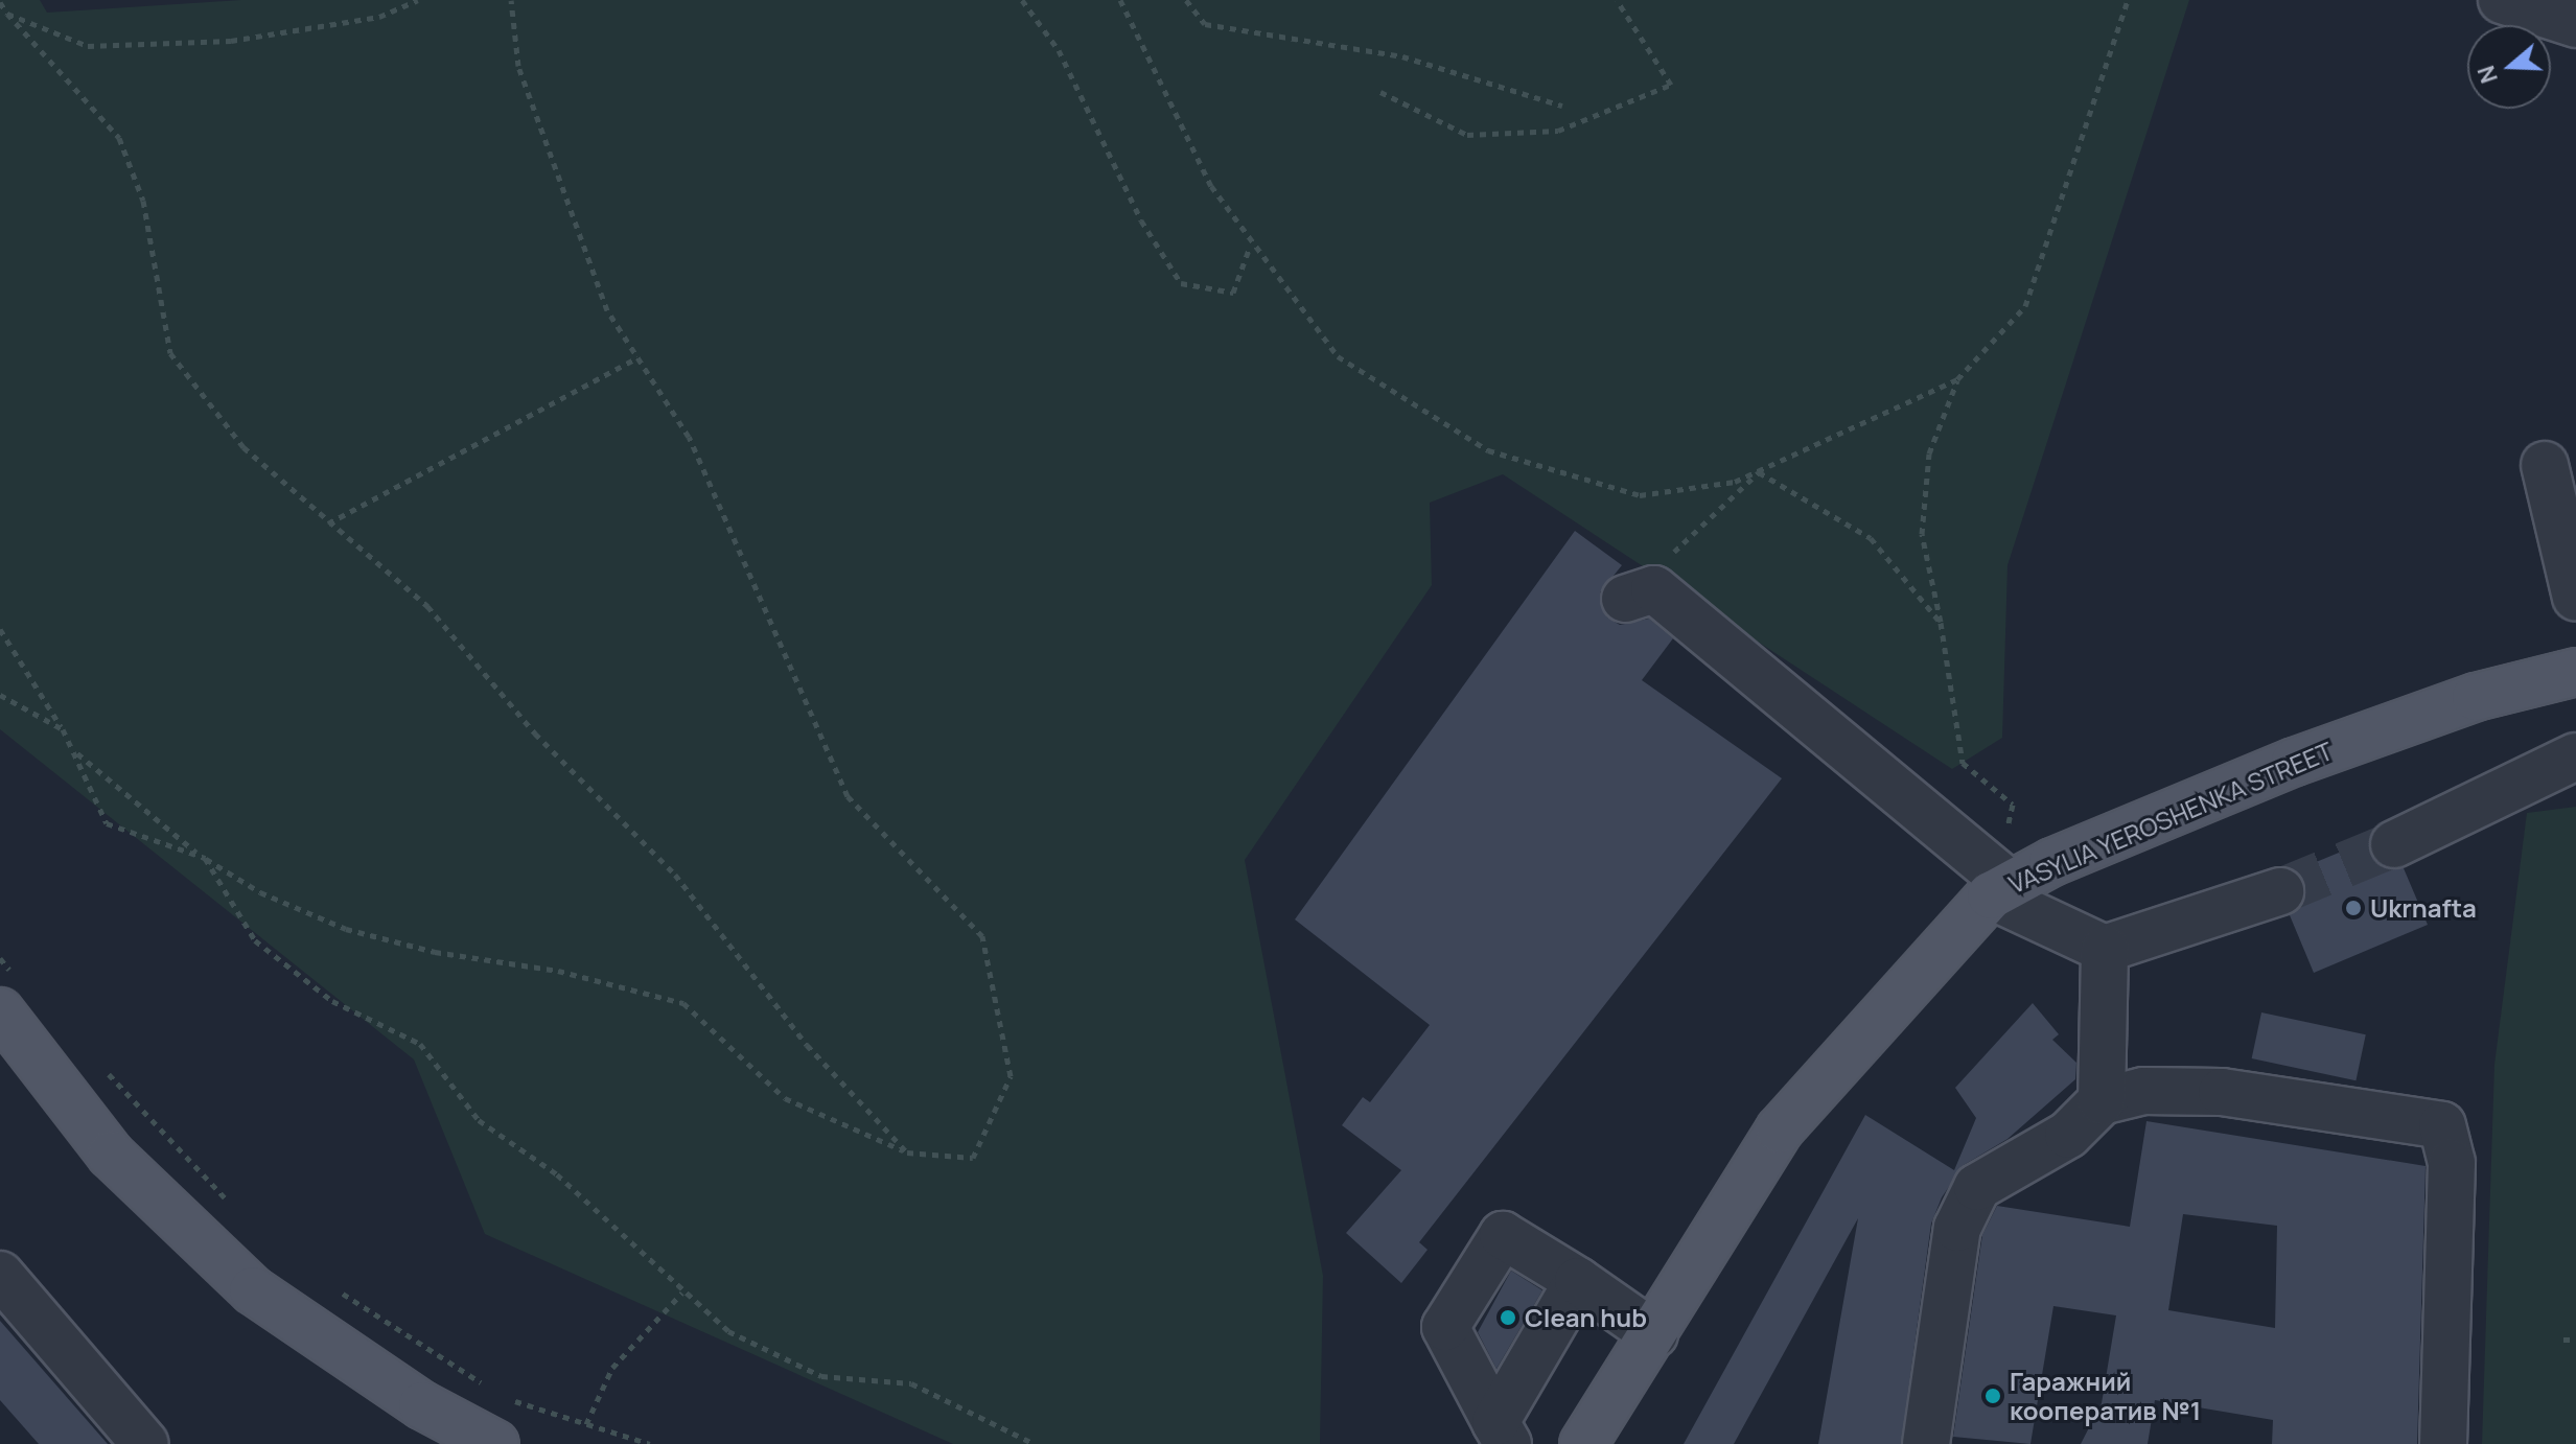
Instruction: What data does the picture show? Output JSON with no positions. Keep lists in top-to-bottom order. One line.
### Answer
{"streets":{"main road":["VASYLIA YEROSHENKA STREET"]},"places":["Ukrnafta","Clean hub","Гаражний кооператив №1"],"north":"left"}
